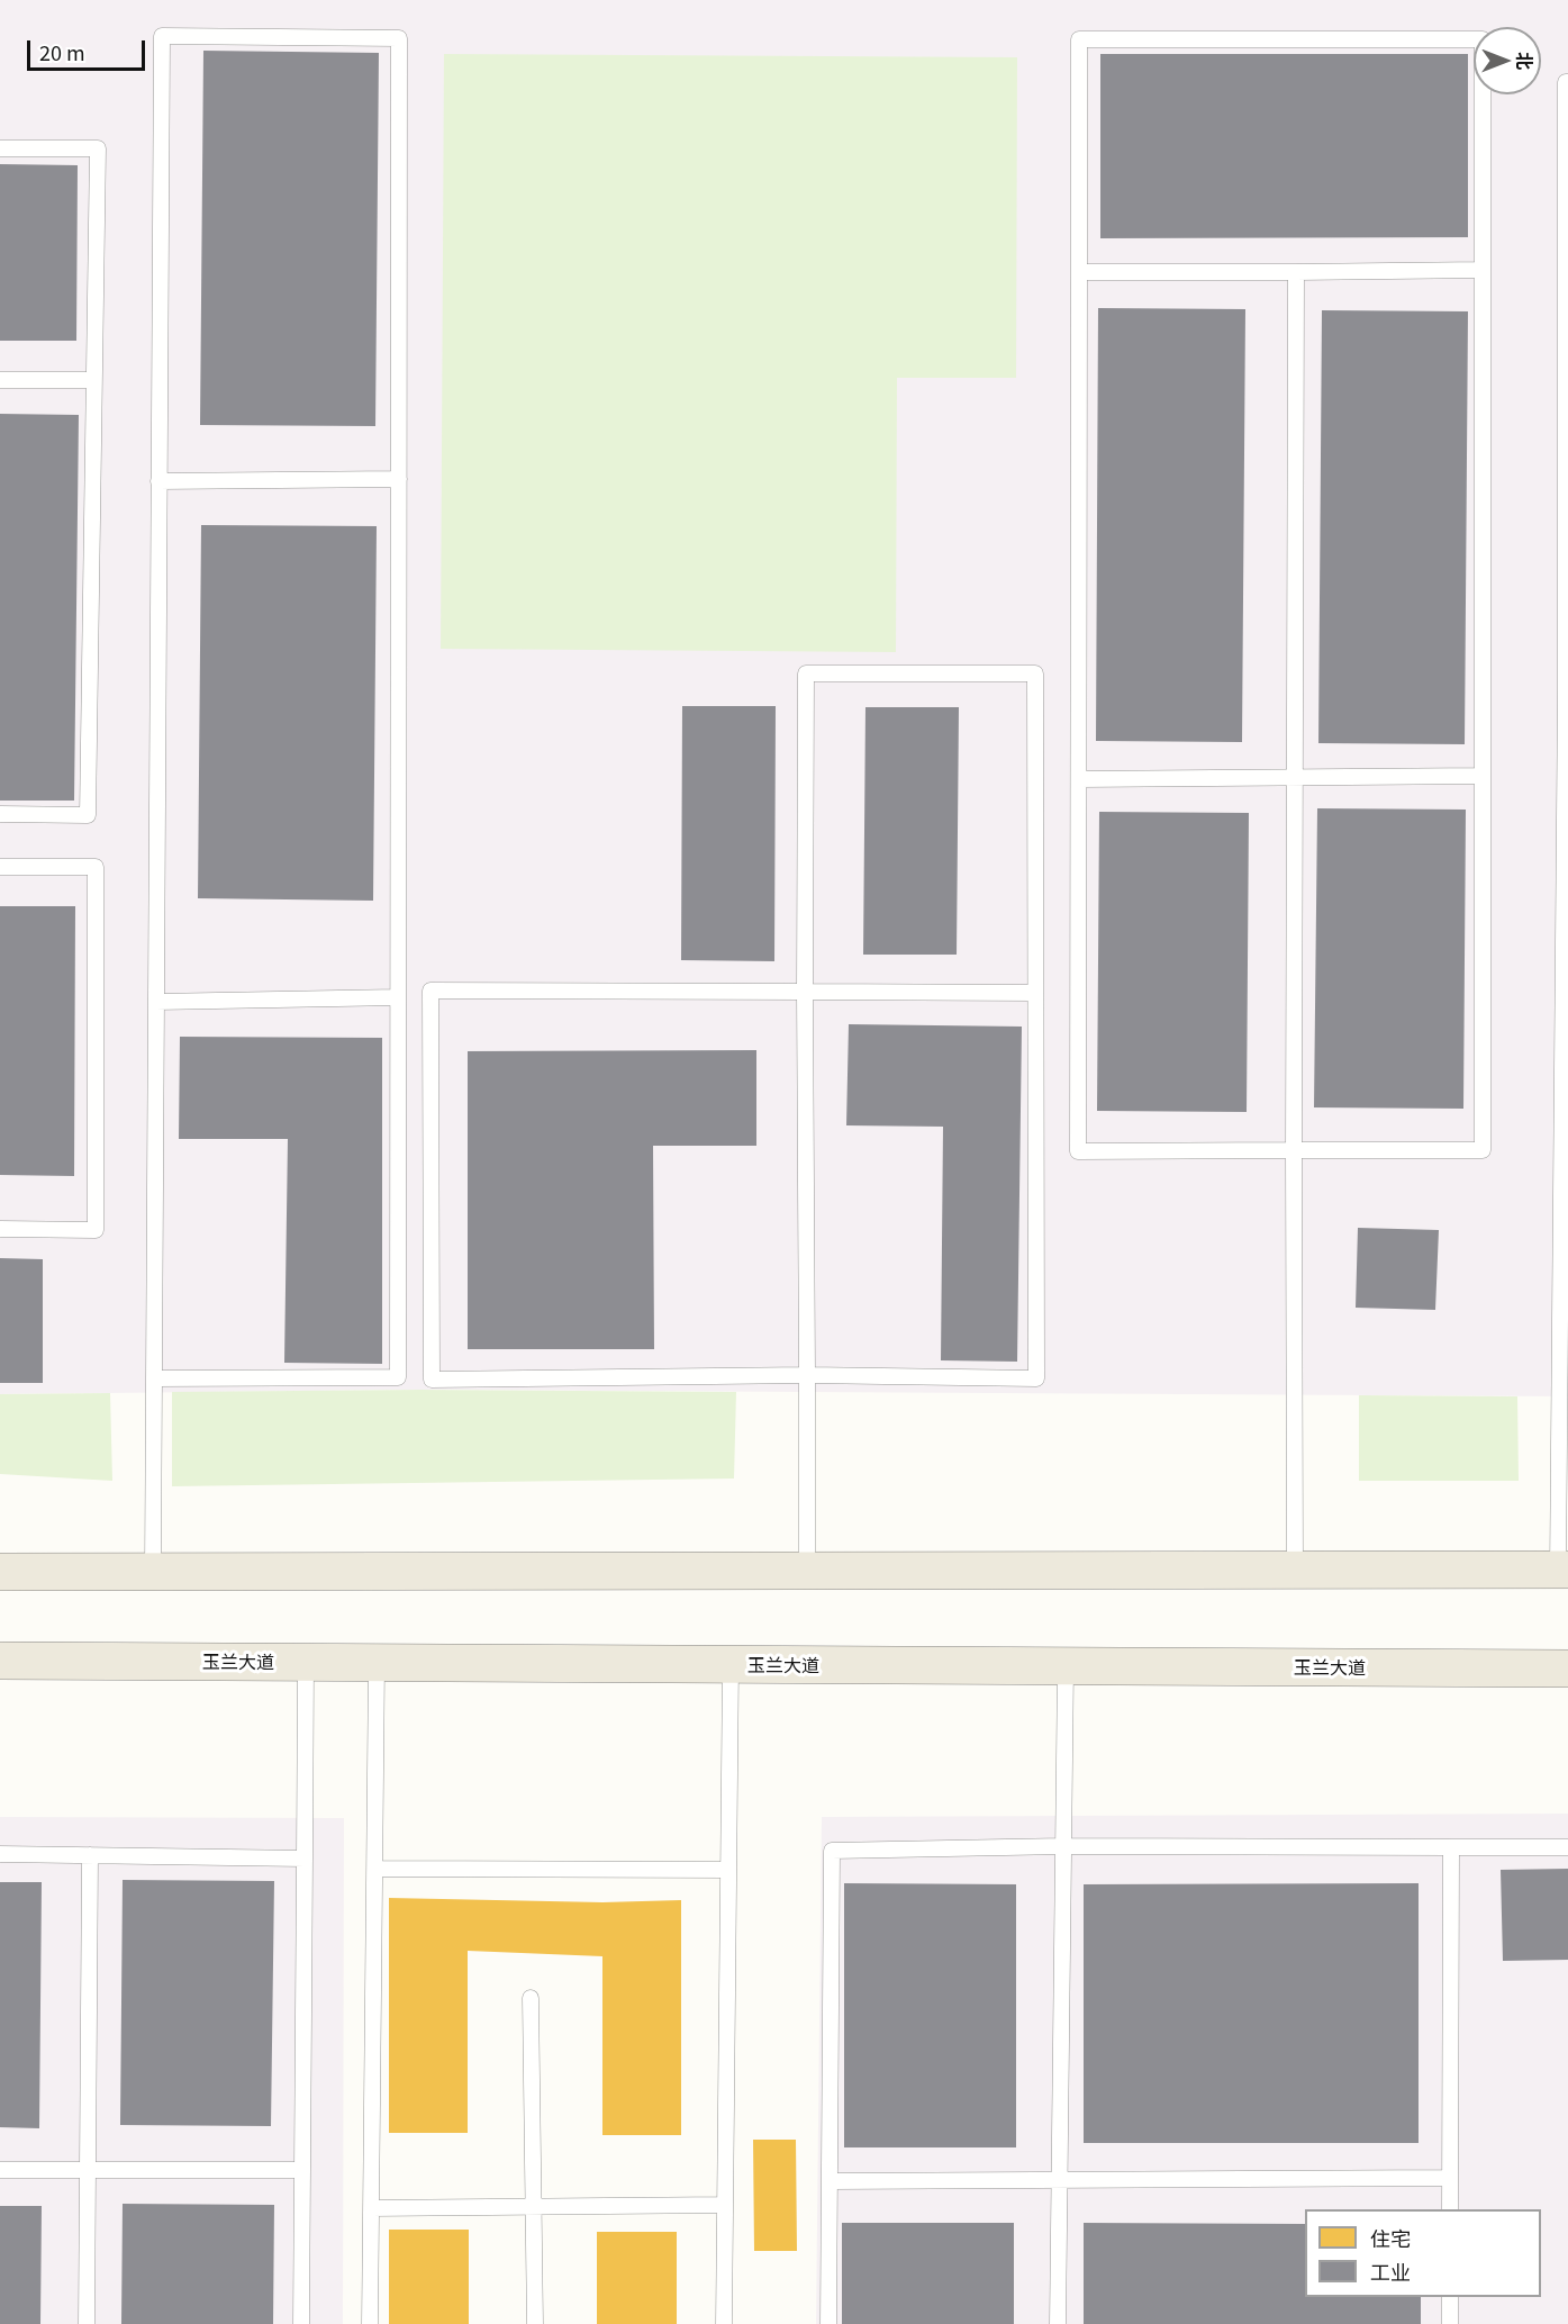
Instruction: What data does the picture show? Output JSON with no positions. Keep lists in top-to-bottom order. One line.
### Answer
{"streets":{"main road":["玉兰大道"]},"legend":["住宅","工业"],"scale_bar":"20 m","north":"right"}
